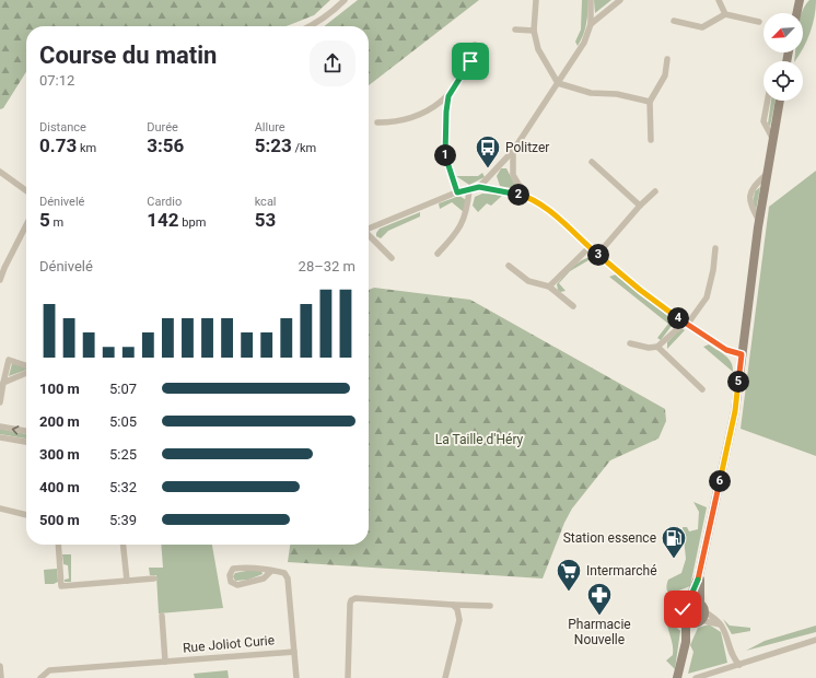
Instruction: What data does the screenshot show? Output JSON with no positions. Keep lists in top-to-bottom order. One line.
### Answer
{"streets":{"street":["Rue Joliot Curie"]},"parks":["La Taille d'Héry"],"places":{"bus stop":["Politzer"],"fuel station":["Station essence"],"supermarket":["Intermarché"],"pharmacy":["Pharmacie Nouvelle"]},"north":"bottom left","page":{"heading":["Course du matin","07:12"],"stats":[["Distance","0.73 km"],["Durée","3:56"],["Allure","5:23 /km"],["Dénivelé","5 m"],["Cardio","142 bpm"],["kcal","53"]],"pins":["1","2","3","4","5","6"],"chart":["Dénivelé","28–32 m"],"list":[{"name":"100 m","note":"5:07"},{"name":"200 m","note":"5:05"},{"name":"300 m","note":"5:25"},{"name":"400 m","note":"5:32"},{"name":"500 m","note":"5:39"}]}}
